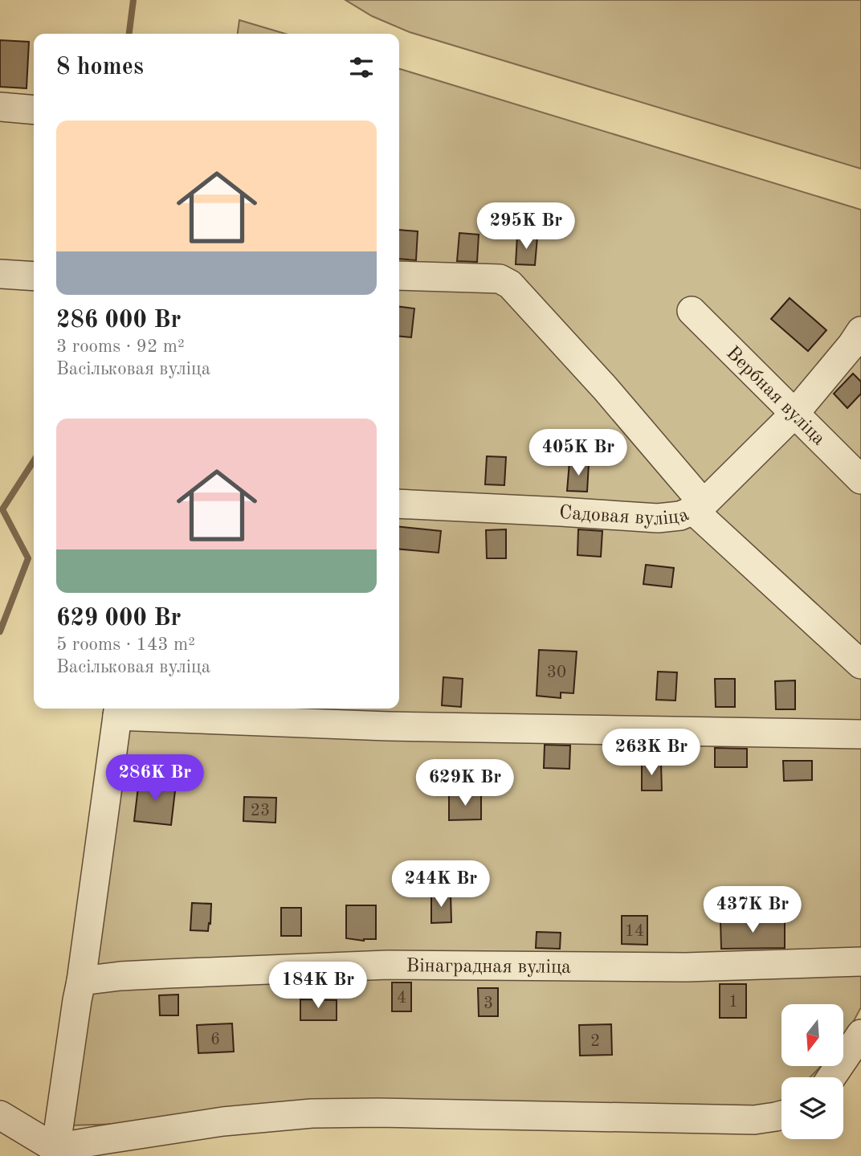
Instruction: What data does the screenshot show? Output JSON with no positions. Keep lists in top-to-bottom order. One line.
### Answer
{"streets":{"street":["Вербная вуліца","Садовая вуліца","Вінаградная вуліца"]},"house_numbers":["30","23","14","4","1","3","6","2"],"north":"bottom","page":{"heading":"8 homes","list":[{"name":"286 000 Br","note":"3 rooms · 92 m² · Васільковая вуліца"},{"name":"629 000 Br","note":"5 rooms · 143 m² · Васільковая вуліца"}],"price":["295K Br","405K Br","263K Br","286K Br","629K Br","244K Br","437K Br","184K Br"]}}
